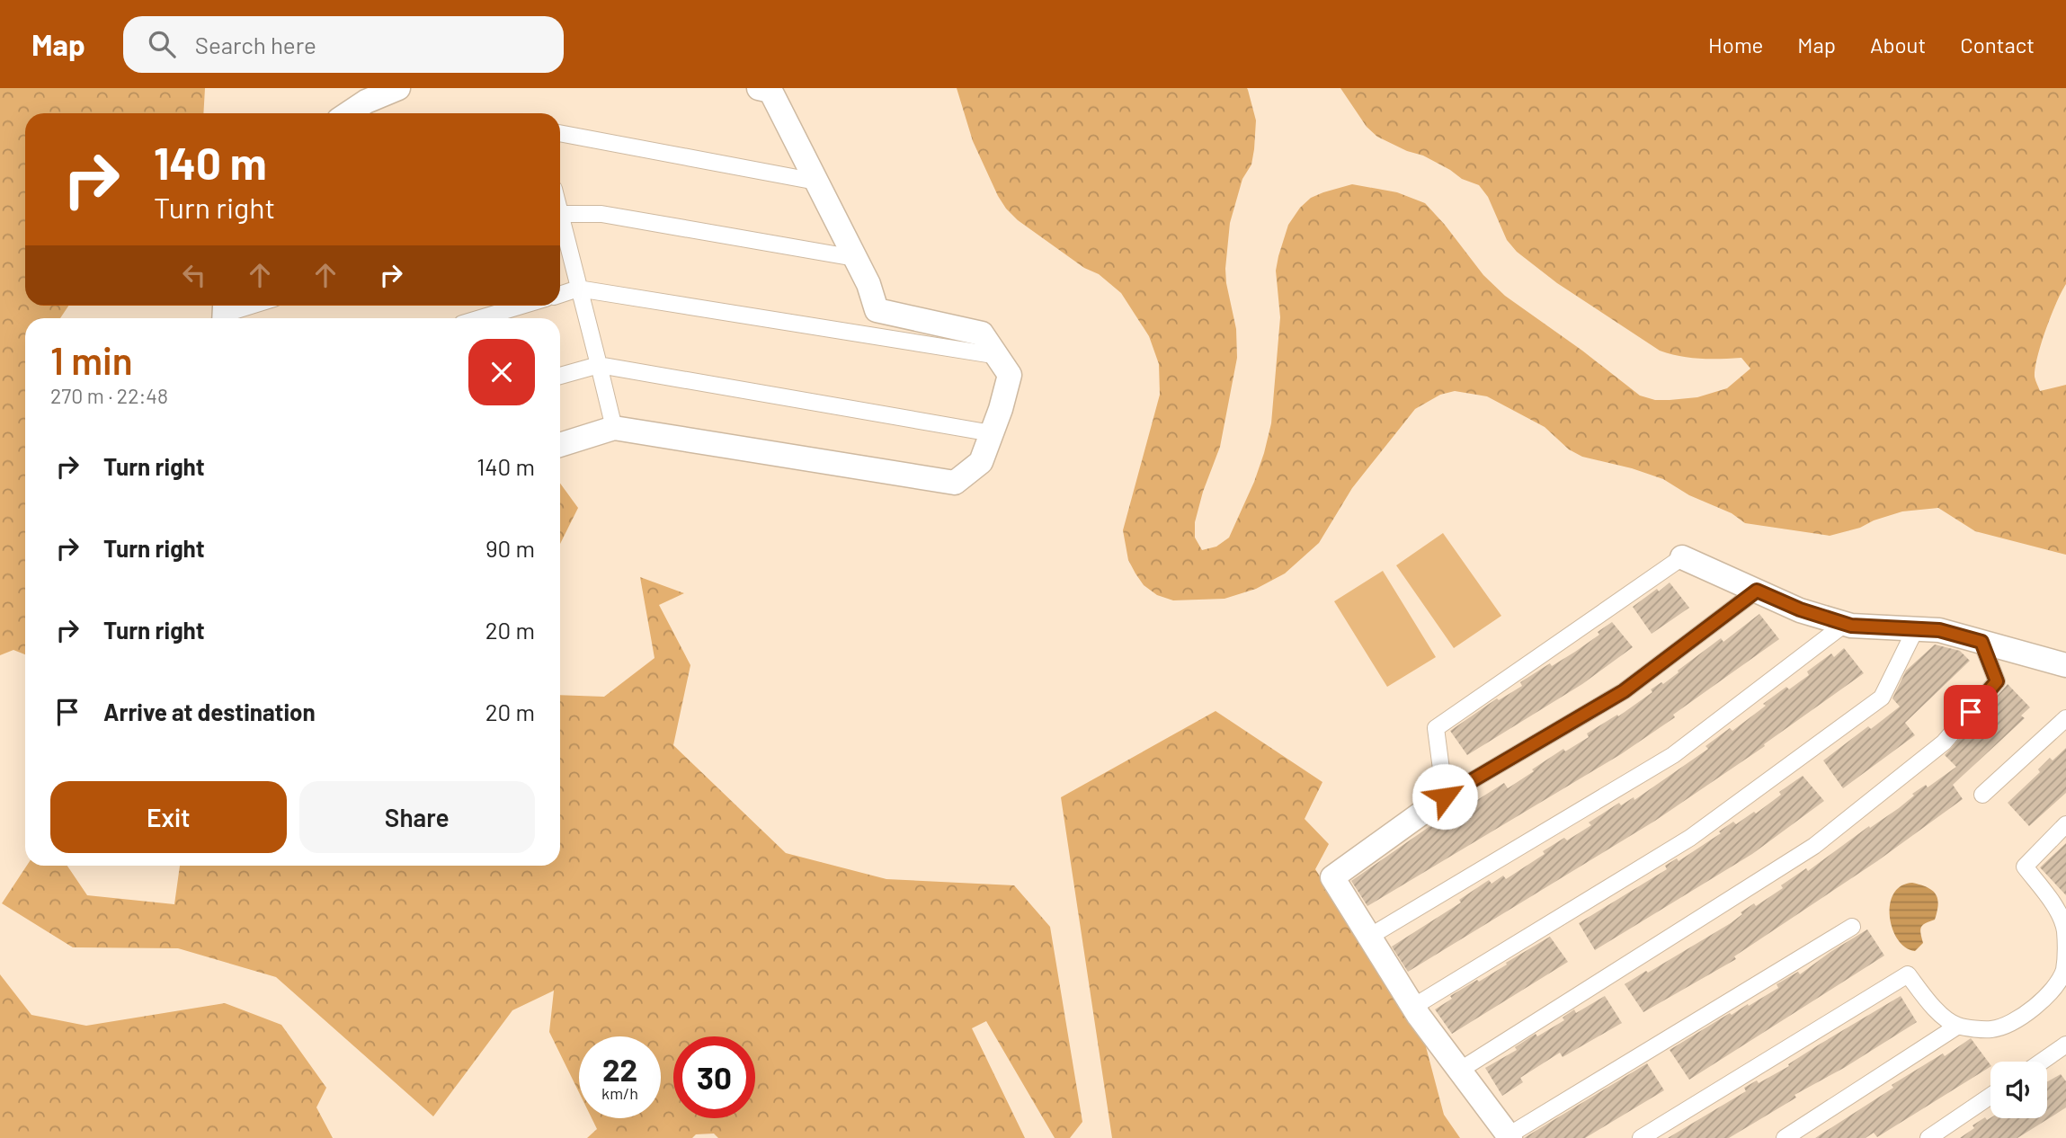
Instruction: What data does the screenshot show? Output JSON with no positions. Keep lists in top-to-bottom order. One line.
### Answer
{"page":{"header":"Map","search":"Search here","nav":["Home","Map","About","Contact"],"turn":["140 m","Turn right"],"heading":["1 min","270 m · 22:48"],"list":[{"name":"Turn right","value":"140 m"},{"name":"Turn right","value":"90 m"},{"name":"Turn right","value":"20 m"},{"name":"Arrive at destination","value":"20 m"}],"buttons":["Exit","Share"],"speed":"22 km/h","limit":"30"}}
